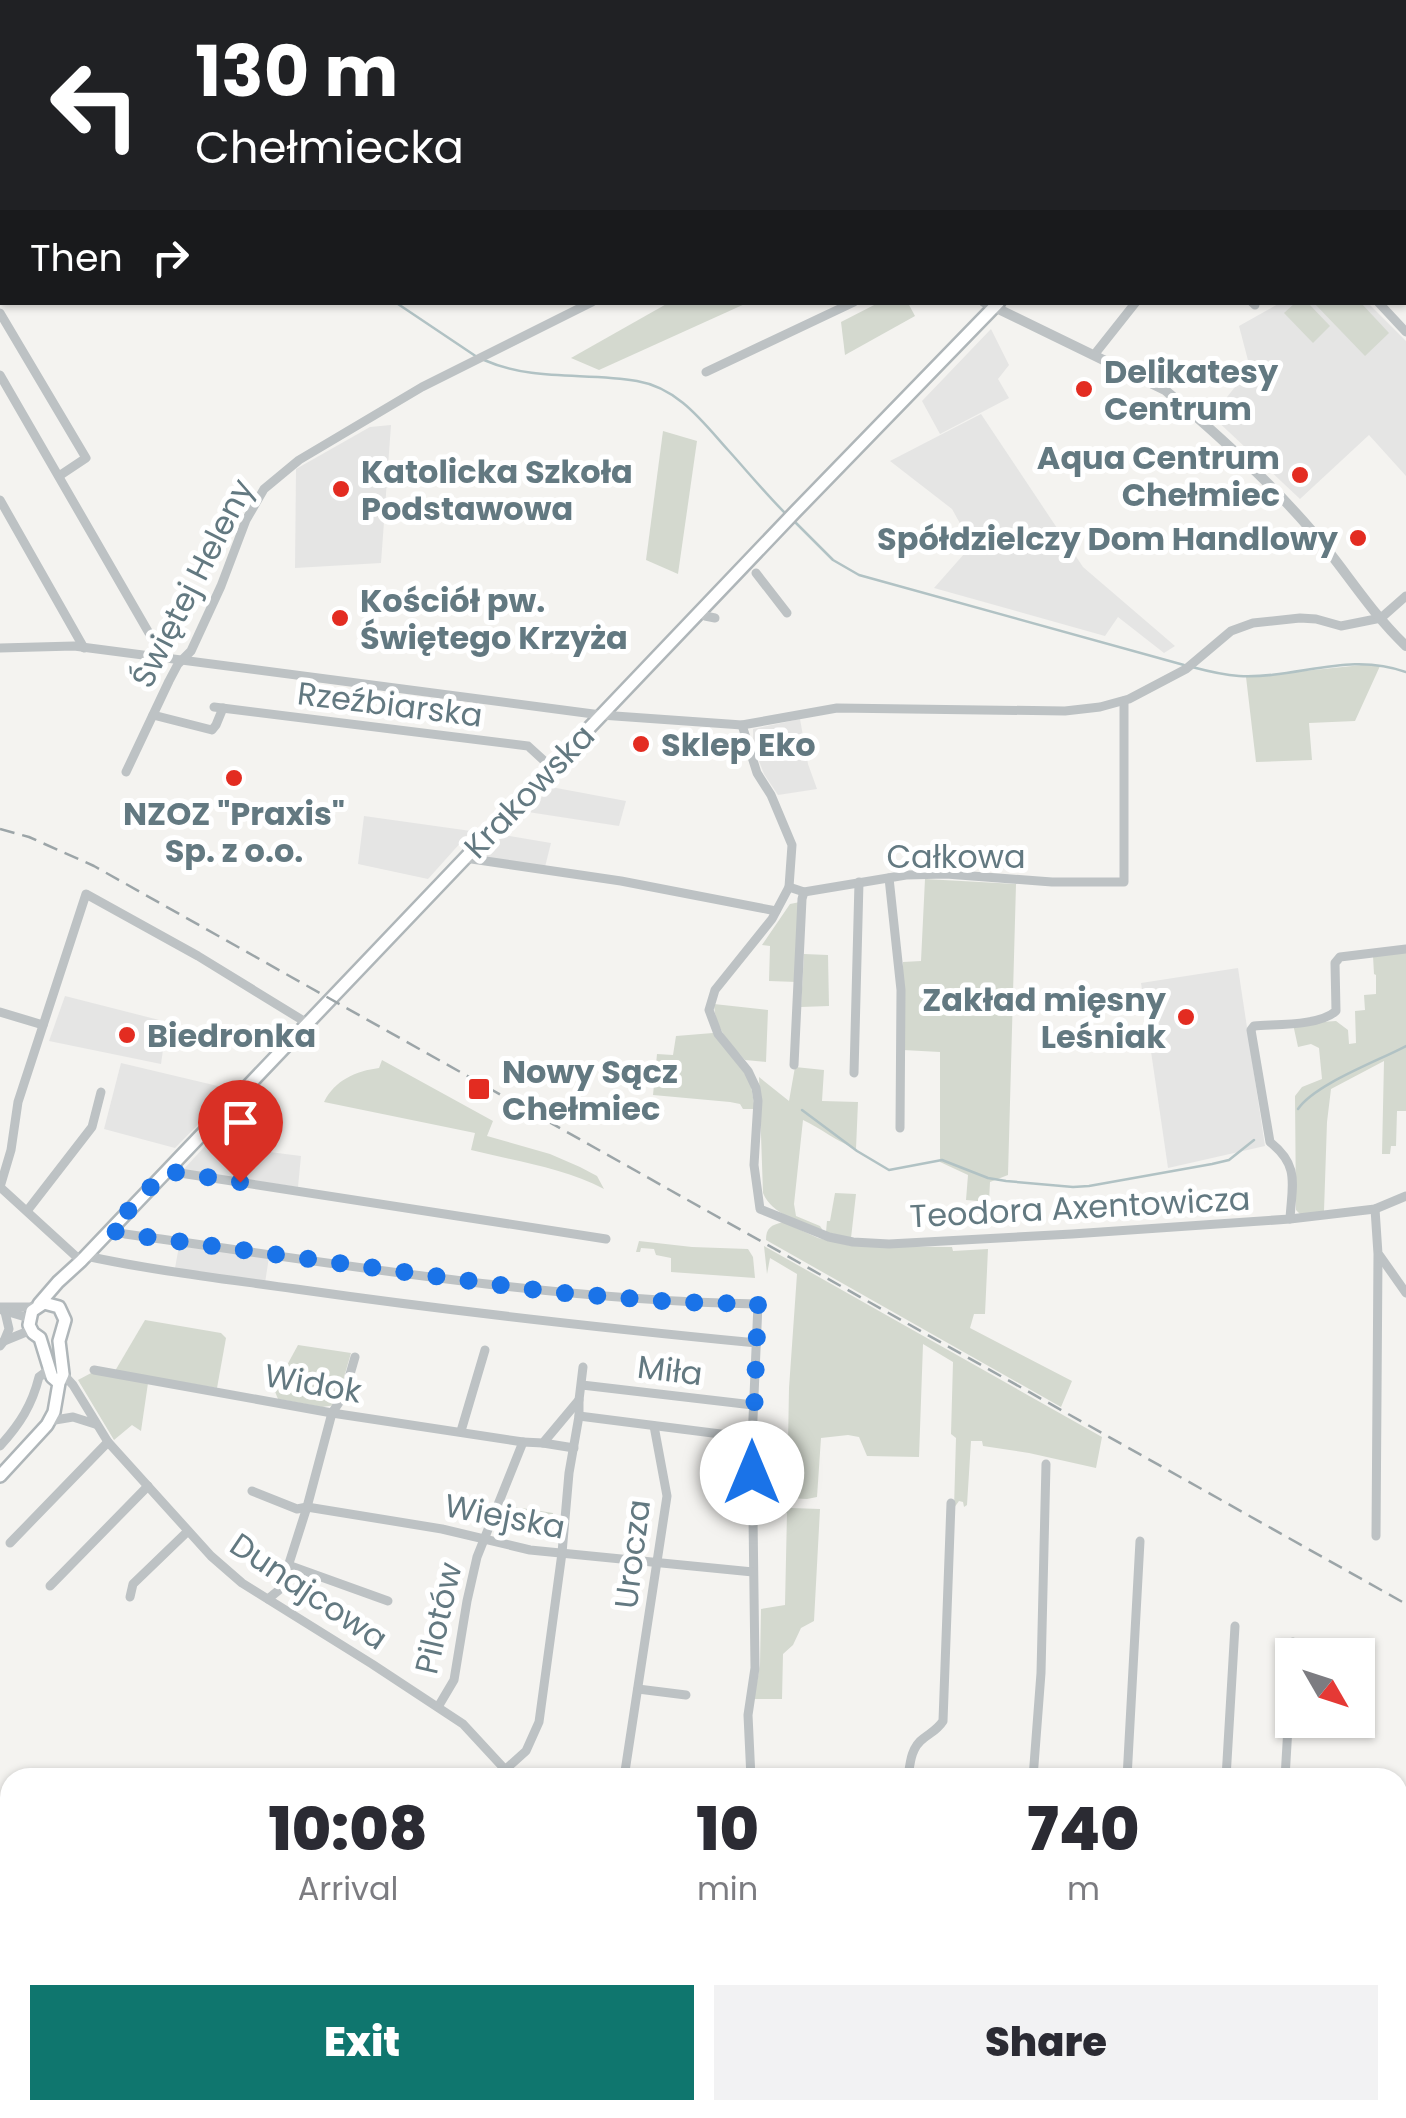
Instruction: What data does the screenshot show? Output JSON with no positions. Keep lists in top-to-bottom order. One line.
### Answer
{"streets":{"main road":["Krakowska"],"street":["Świętej Heleny","Rzeźbiarska","Całkowa","Teodora Axentowicza","Miła","Widok","Wiejska","Urocza","Dunajcowa","Pilotów"]},"crossings":[["Świętej Heleny","Rzeźbiarska"],["Rzeźbiarska","Krakowska"],["Widok","Pilotów"],["Wiejska","Urocza"],["Wiejska","Pilotów"],["Dunajcowa","Pilotów"]],"places":{"other":["Delikatesy Centrum","Aqua Centrum Chełmiec","Katolicka Szkoła Podstawowa","Spółdzielczy Dom Handlowy","Kościół pw. Świętego Krzyża","Sklep Eko","NZOZ \"Praxis\" Sp. z o.o.","Zakład mięsny Leśniak","Biedronka"],"transit":["Nowy Sącz Chełmiec"]},"north":"bottom right","page":{"turn":["130 m","Chełmiecka"],"then":"Then","eta":["10:08","Arrival","10","min","740","m"],"buttons":["Exit","Share"]}}
